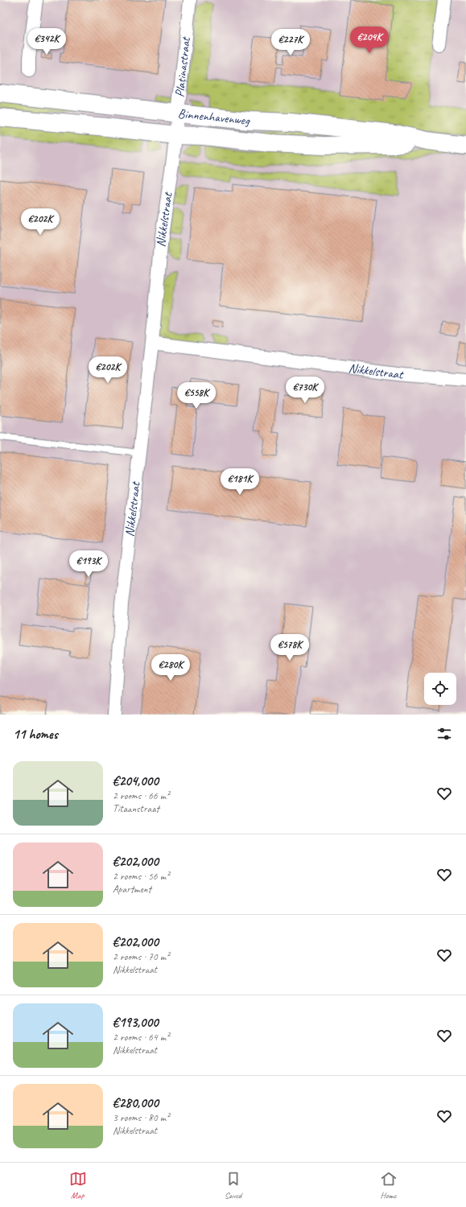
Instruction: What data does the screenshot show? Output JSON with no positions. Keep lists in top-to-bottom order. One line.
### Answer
{"streets":{"main road":["Binnenhavenweg"],"street":["Platinastraat","Nikkelstraat"]},"crossings":[["Platinastraat","Binnenhavenweg"],["Platinastraat","Nikkelstraat"],["Binnenhavenweg","Nikkelstraat"]],"page":{"price":["€204K","€342K","€227K","€202K","€202K","€730K","€558K","€181K","€193K","€578K","€280K"],"heading":"11 homes","list":[{"name":"€204,000","note":"2 rooms · 66 m² · Titaanstraat"},{"name":"€202,000","note":"2 rooms · 56 m² · Apartment"},{"name":"€202,000","note":"2 rooms · 70 m² · Nikkelstraat"},{"name":"€193,000","note":"2 rooms · 64 m² · Nikkelstraat"},{"name":"€280,000","note":"3 rooms · 80 m² · Nikkelstraat"}],"tabs":["Map","Saved","Home"]}}
